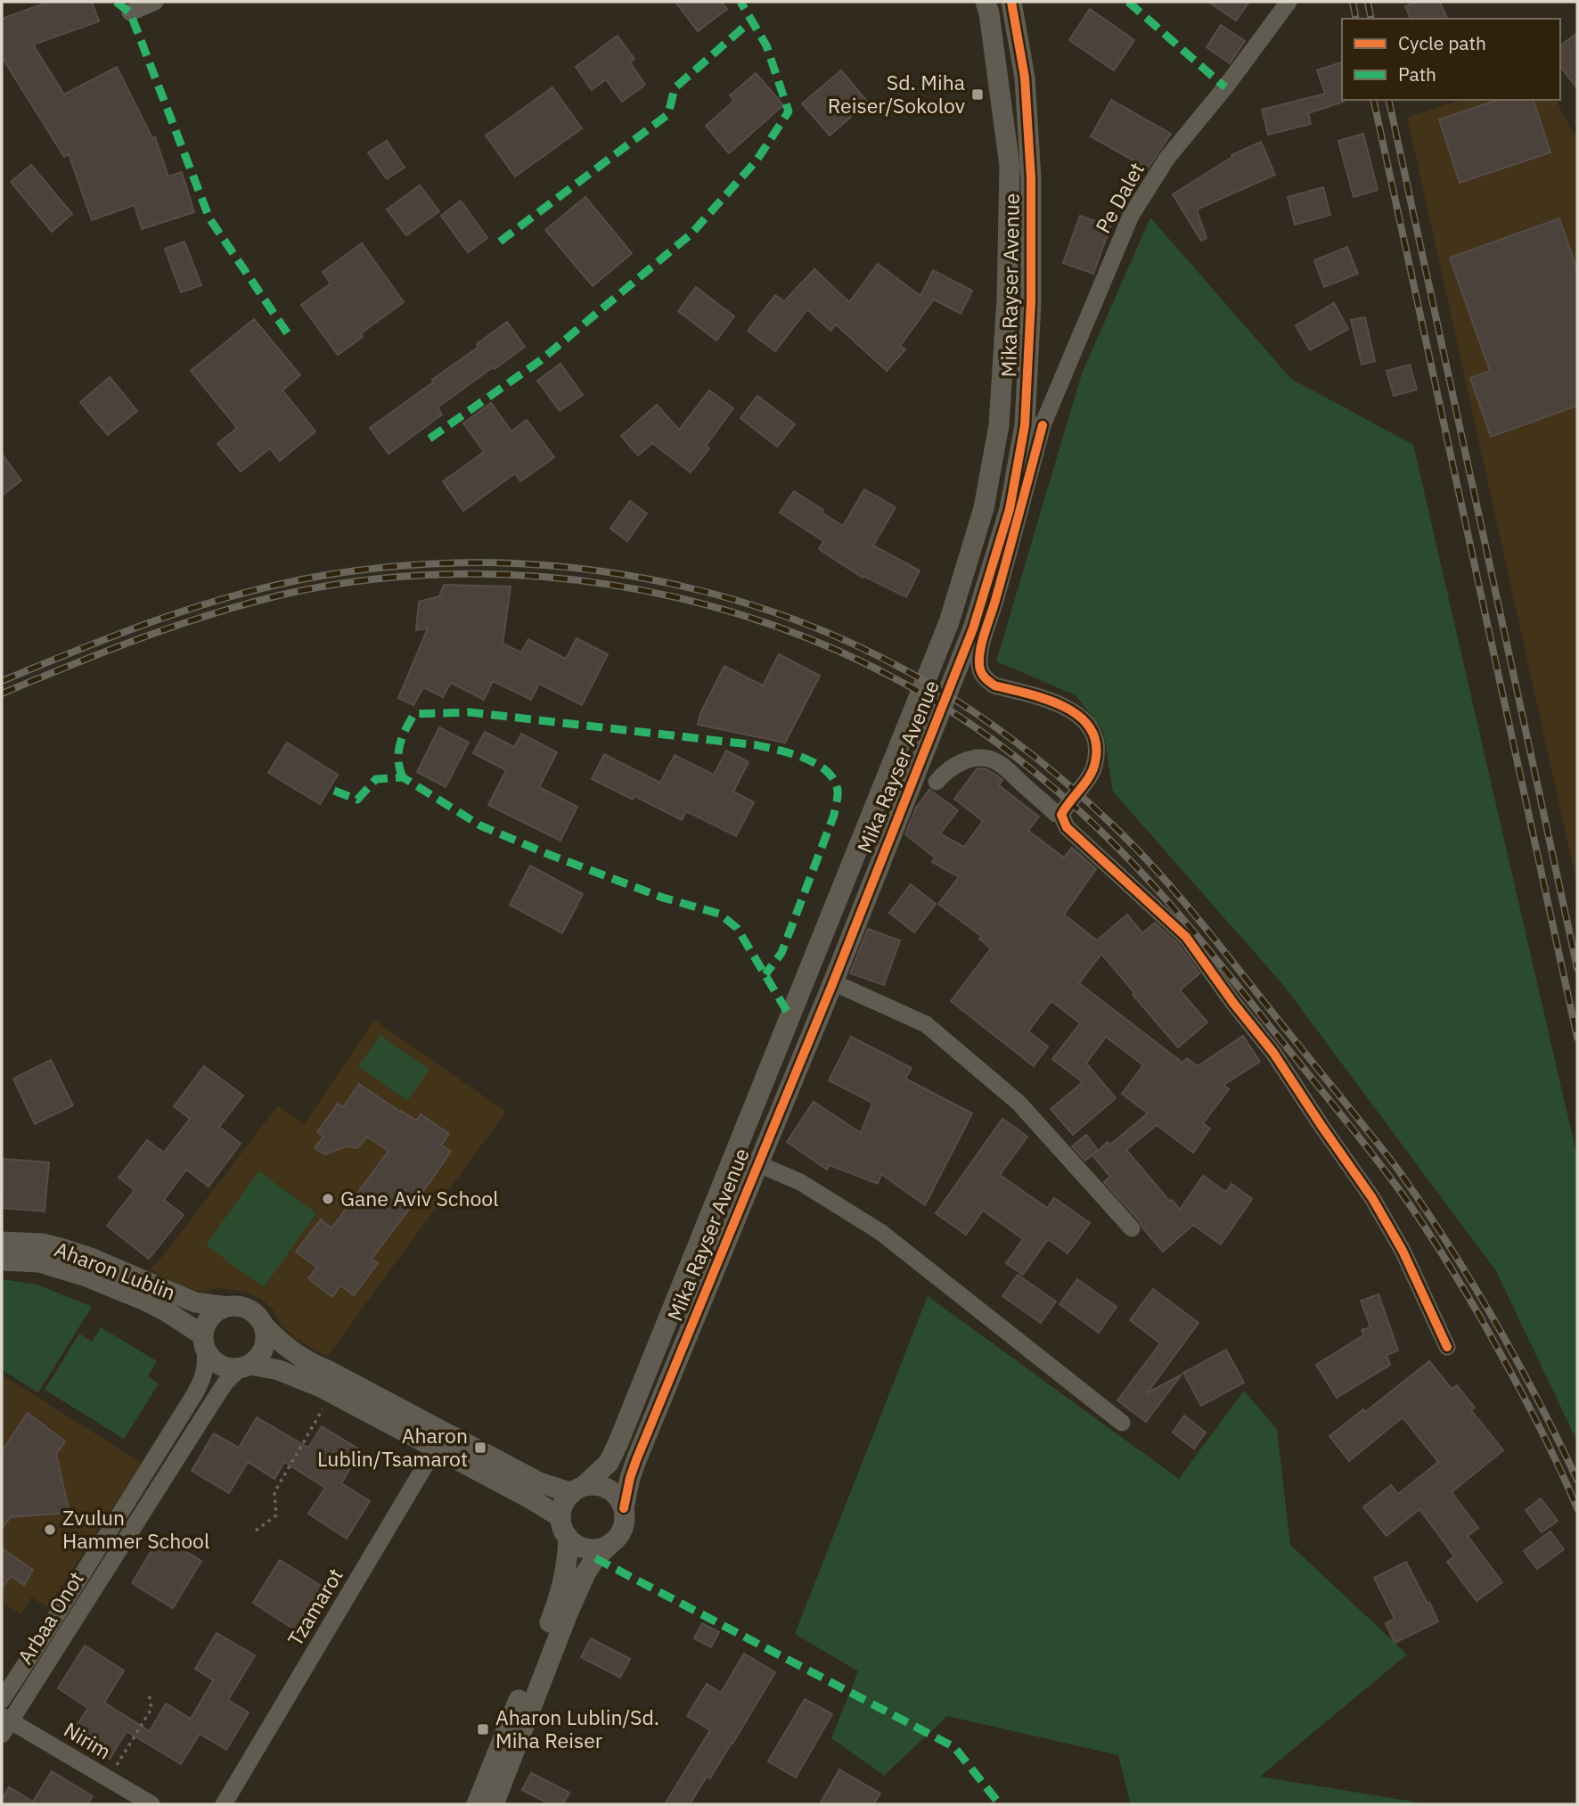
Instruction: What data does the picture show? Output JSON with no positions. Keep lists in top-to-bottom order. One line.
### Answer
{"streets":{"street":["Pe Dalet","Mika Rayser Avenue","Aharon Lublin","Tzamarot","Arbaa Onot","Nirim"]},"crossings":[["Pe Dalet","Mika Rayser Avenue"],["Aharon Lublin","Arbaa Onot"],["Arbaa Onot","Nirim"]],"places":{"transit":["Sd. Miha Reiser/Sokolov","Aharon Lublin/Tsamarot","Aharon Lublin/Sd. Miha Reiser"],"other":["Gane Aviv School","Zvulun Hammer School"]},"legend":["Cycle path","Path"]}
